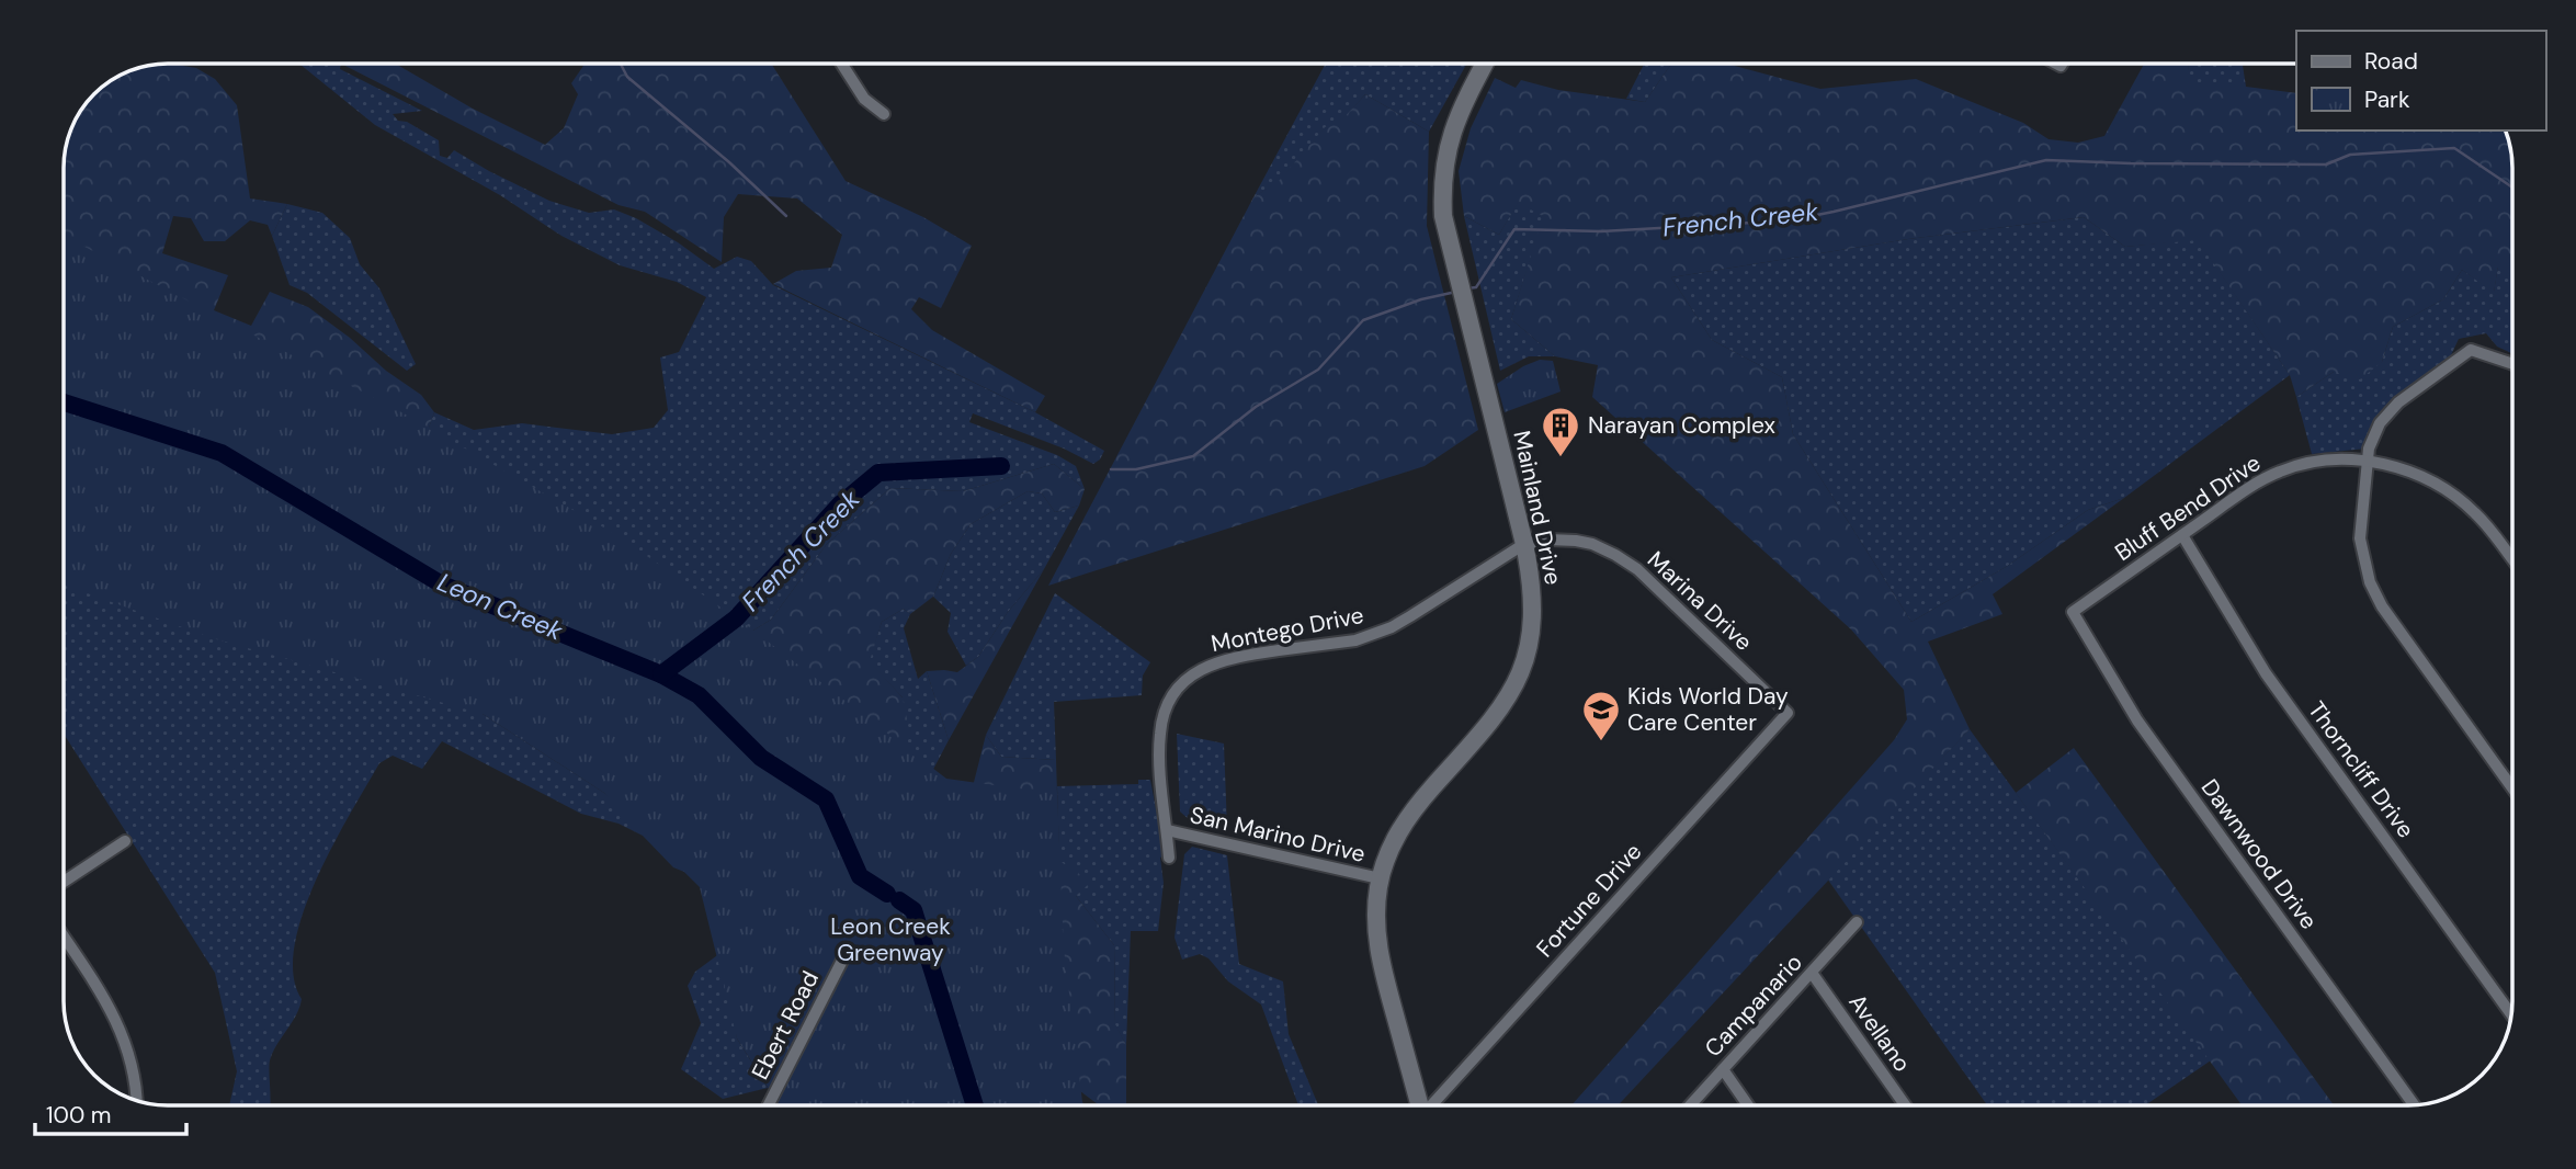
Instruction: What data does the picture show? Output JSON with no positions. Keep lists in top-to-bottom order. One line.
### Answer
{"streets":{"main road":["Mainland Drive"],"street":["Bluff Bend Drive","Marina Drive","Montego Drive","Thorncliff Drive","San Marino Drive","Dawnwood Drive","Fortune Drive","Campanario","Ebert Road","Avellano"]},"crossings":[["Mainland Drive","Marina Drive"],["Mainland Drive","Montego Drive"],["Mainland Drive","San Marino Drive"],["Bluff Bend Drive","Thorncliff Drive"],["Bluff Bend Drive","Dawnwood Drive"],["Marina Drive","Montego Drive"],["Marina Drive","Fortune Drive"],["Montego Drive","San Marino Drive"],["Campanario","Avellano"]],"water":["French Creek","Leon Creek"],"parks":["Leon Creek Greenway"],"places":{"building":["Narayan Complex"],"school or university":["Kids World Day Care Center"]},"legend":["Road","Park"],"scale_bar":"100 m"}
